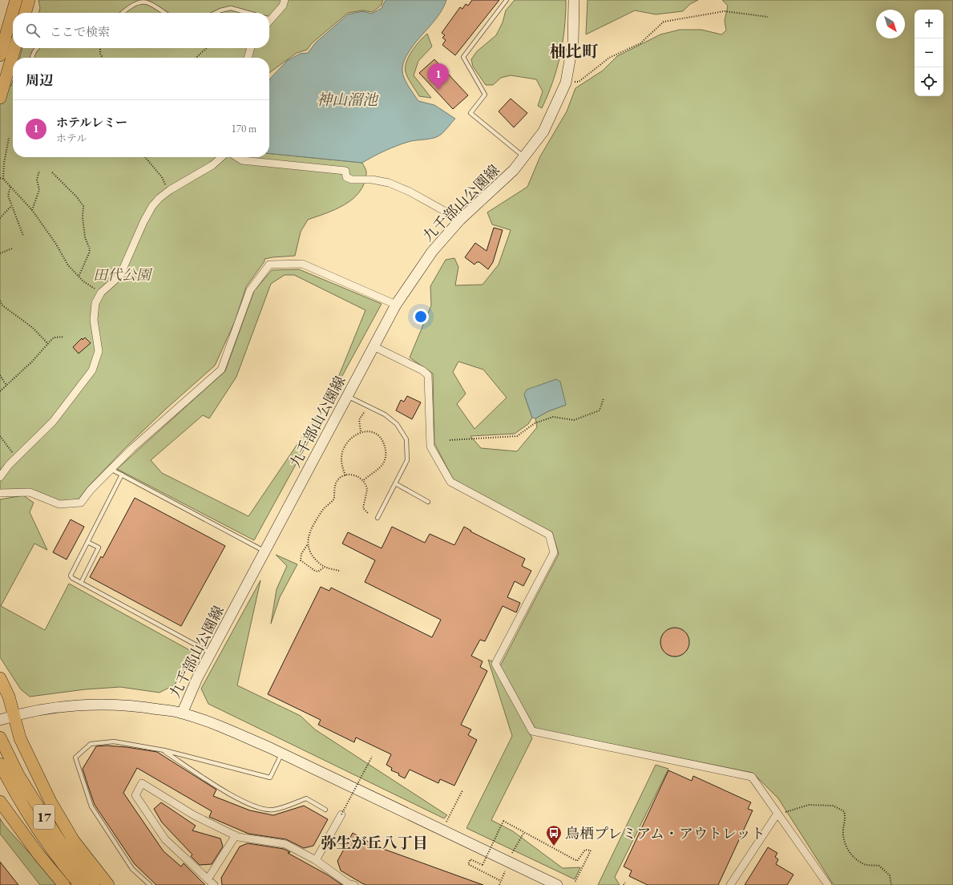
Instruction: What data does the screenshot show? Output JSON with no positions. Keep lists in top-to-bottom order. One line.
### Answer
{"streets":{"main road":["九千部山公園線","17"]},"districts":["柚比町","弥生が丘八丁目"],"water":["神山溜池"],"parks":["田代公園"],"places":{"bus stop":["鳥栖プレミアム・アウトレット"]},"north":"bottom right","page":{"map_buttons":["+","−"],"search":"ここで検索","heading":"周辺","pins":"1","list":[{"mark":"1","name":"ホテルレミー","note":"ホテル","value":"170 m"}]}}
